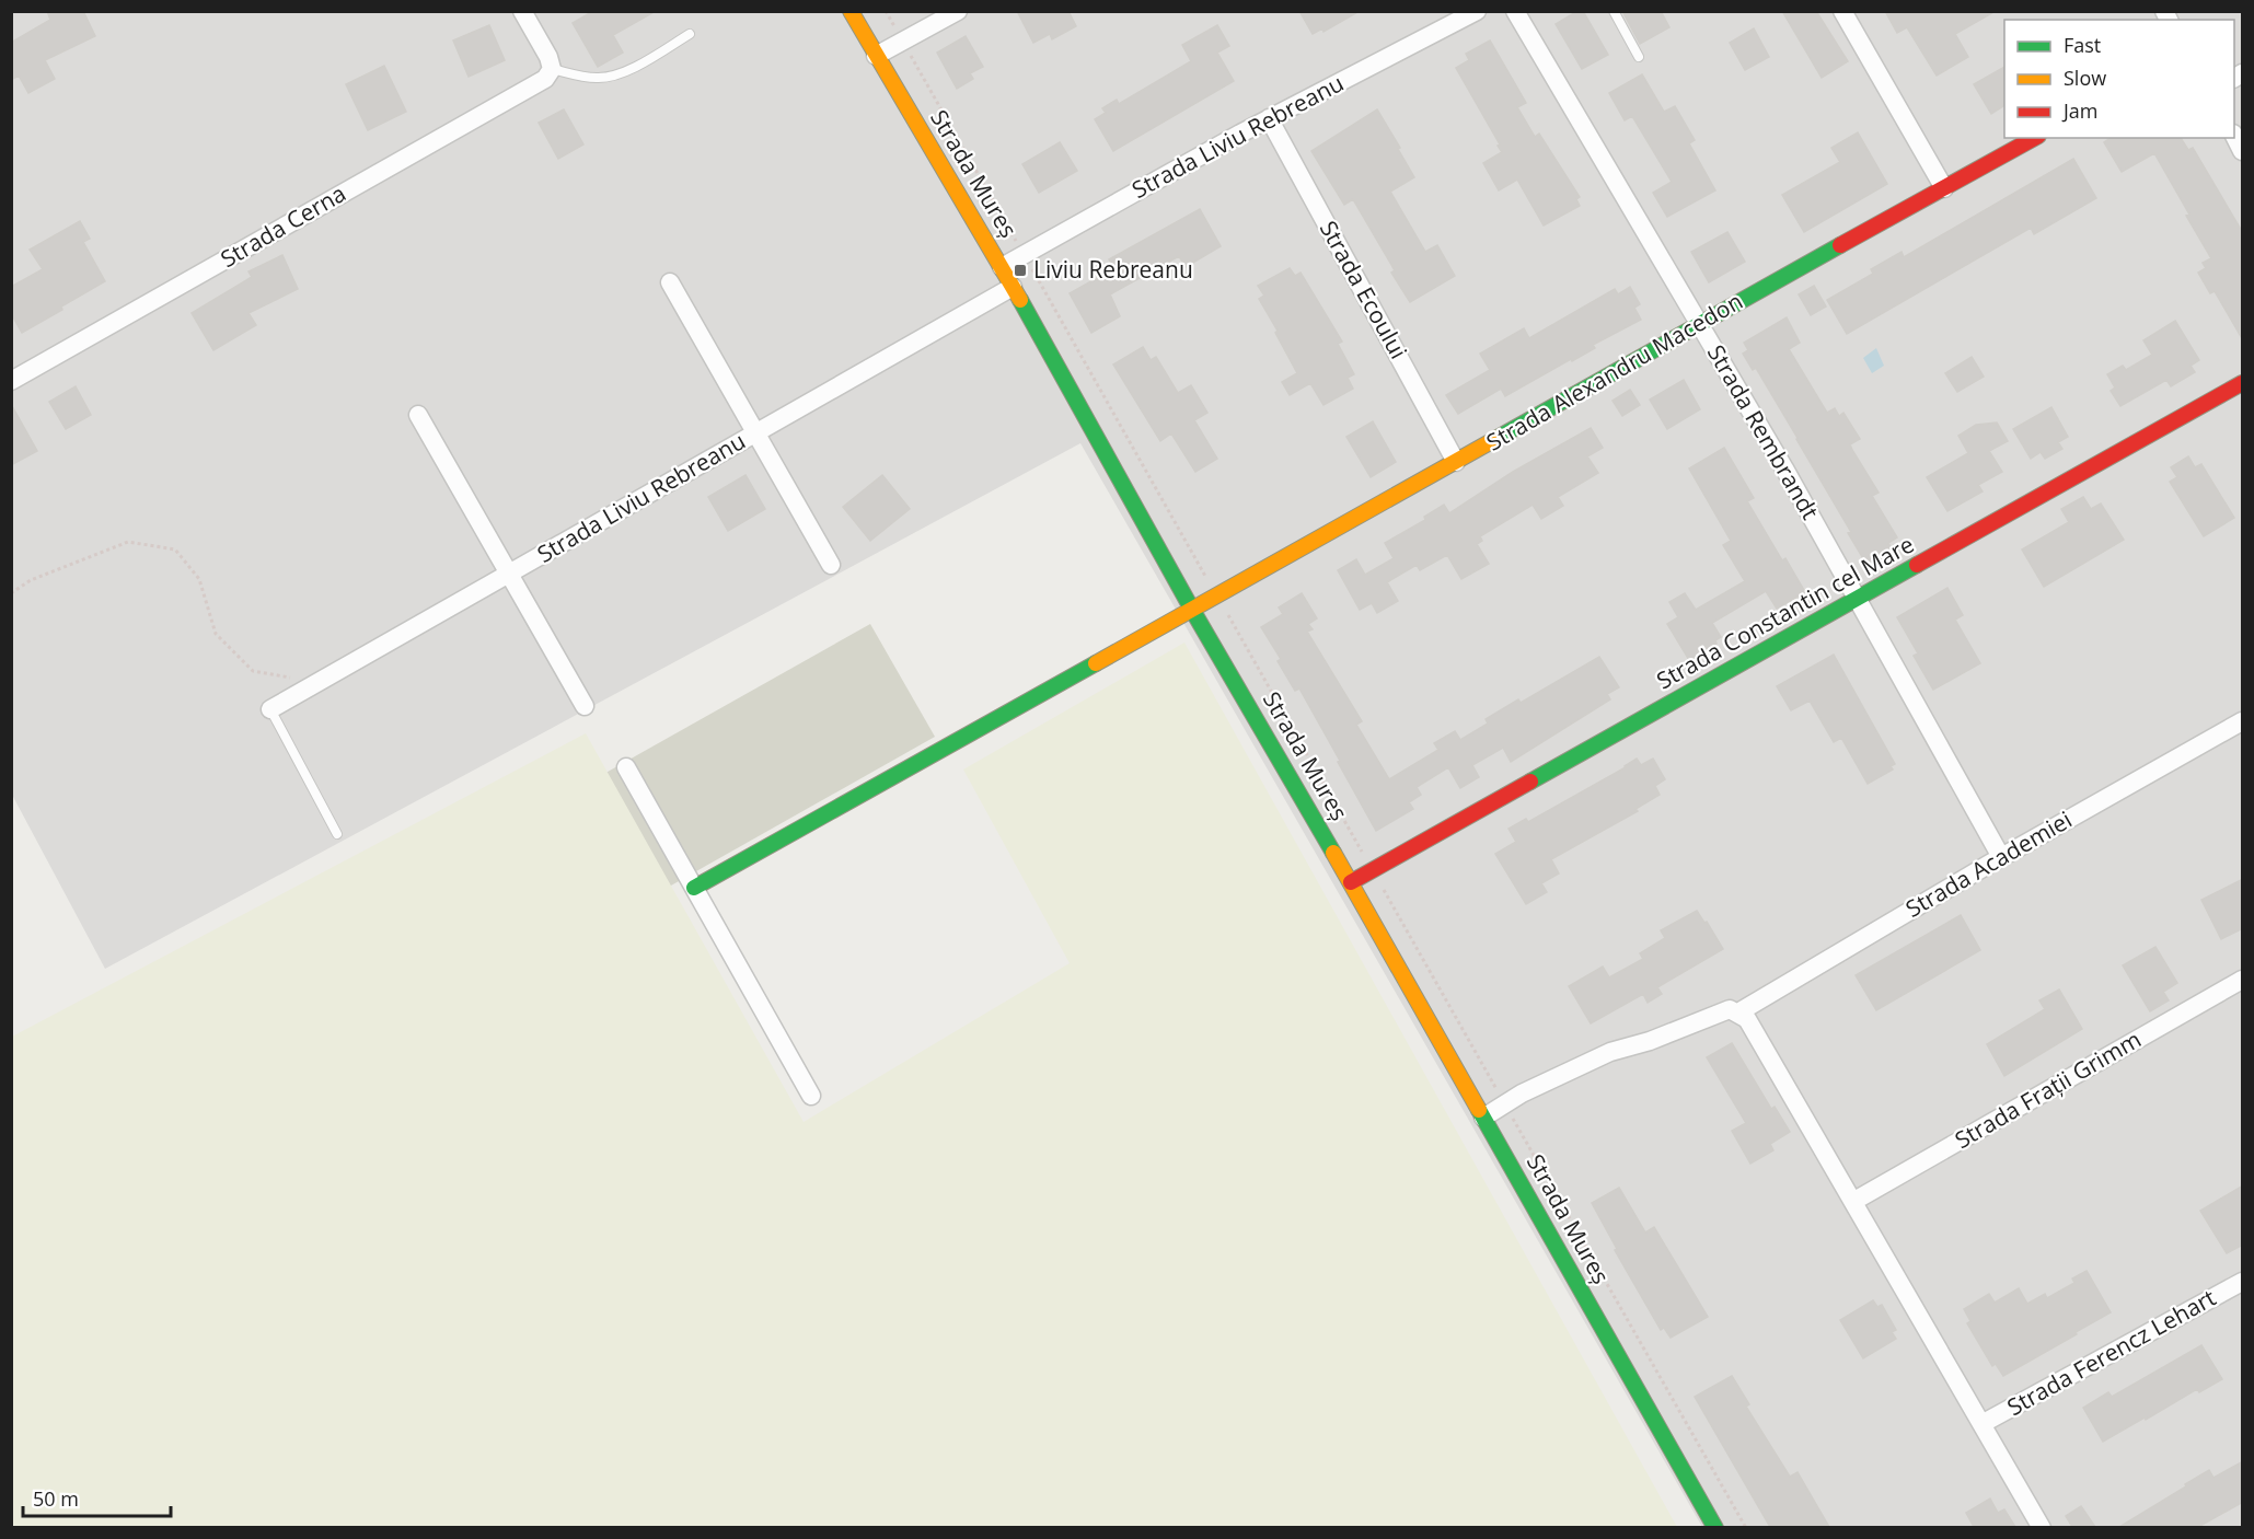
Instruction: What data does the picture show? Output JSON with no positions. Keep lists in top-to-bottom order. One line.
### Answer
{"streets":{"street":["Strada Liviu Rebreanu","Strada Mureș","Strada Cerna","Strada Ecoului","Strada Alexandru Macedon","Strada Rembrandt","Strada Constantin cel Mare","Strada Academiei","Strada Frații Grimm","Strada Ferencz Lehart"]},"crossings":[["Strada Liviu Rebreanu","Strada Mureș"],["Strada Liviu Rebreanu","Strada Ecoului"],["Strada Mureș","Strada Alexandru Macedon"],["Strada Mureș","Strada Constantin cel Mare"],["Strada Ecoului","Strada Alexandru Macedon"],["Strada Alexandru Macedon","Strada Rembrandt"],["Strada Rembrandt","Strada Constantin cel Mare"],["Strada Rembrandt","Strada Academiei"]],"places":{"transit":["Liviu Rebreanu"]},"legend":["Fast","Slow","Jam"],"scale_bar":"50 m"}
